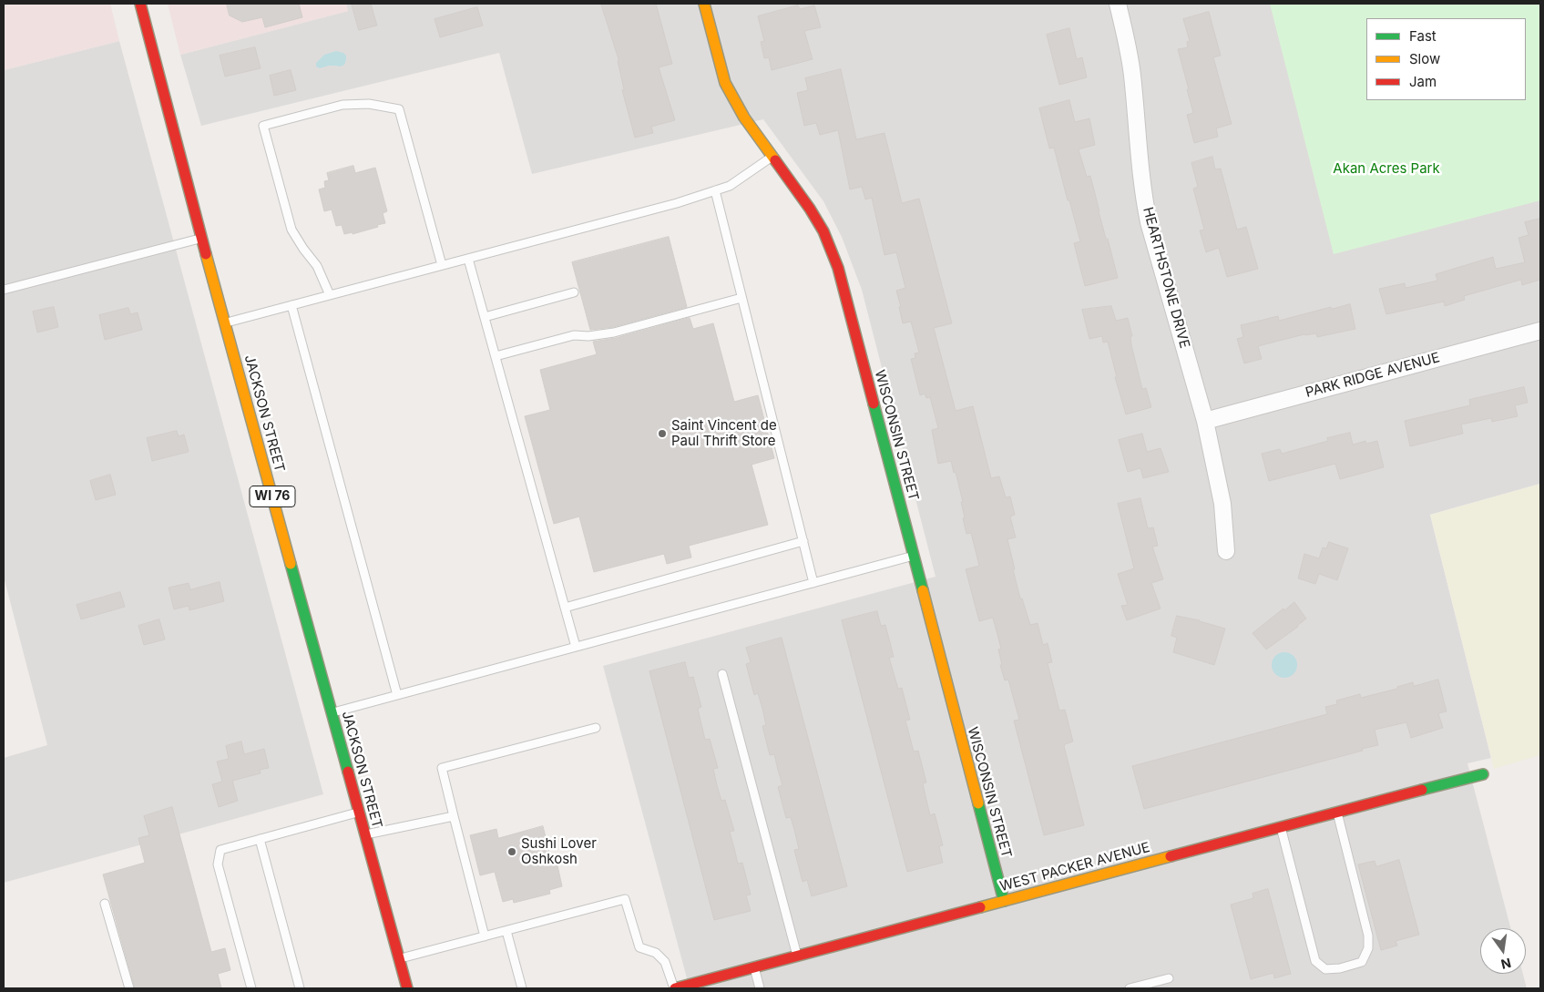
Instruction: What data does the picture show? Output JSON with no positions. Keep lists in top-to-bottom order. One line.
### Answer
{"streets":{"street":["HEARTHSTONE DRIVE","PARK RIDGE AVENUE","JACKSON STREET","WISCONSIN STREET","WI 76","WEST PACKER AVENUE"]},"crossings":[["HEARTHSTONE DRIVE","PARK RIDGE AVENUE"],["WISCONSIN STREET","WEST PACKER AVENUE"]],"parks":["Akan Acres Park"],"places":["Saint Vincent de Paul Thrift Store","Sushi Lover Oshkosh"],"legend":["Fast","Slow","Jam"],"north":"bottom"}
